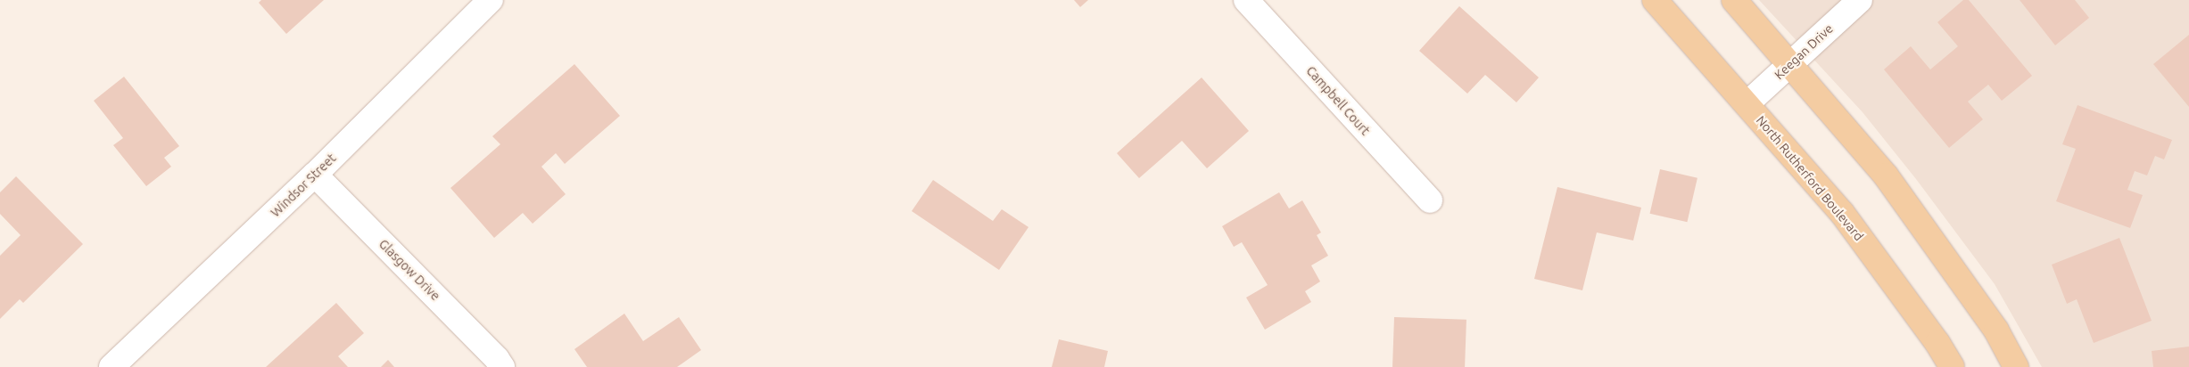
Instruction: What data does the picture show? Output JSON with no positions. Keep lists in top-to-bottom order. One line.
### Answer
{"streets":{"main road":["North Rutherford Boulevard"],"street":["Keegan Drive","Campbell Court","Windsor Street","Glasgow Drive"]},"crossings":[["Keegan Drive","North Rutherford Boulevard"],["Windsor Street","Glasgow Drive"]]}
